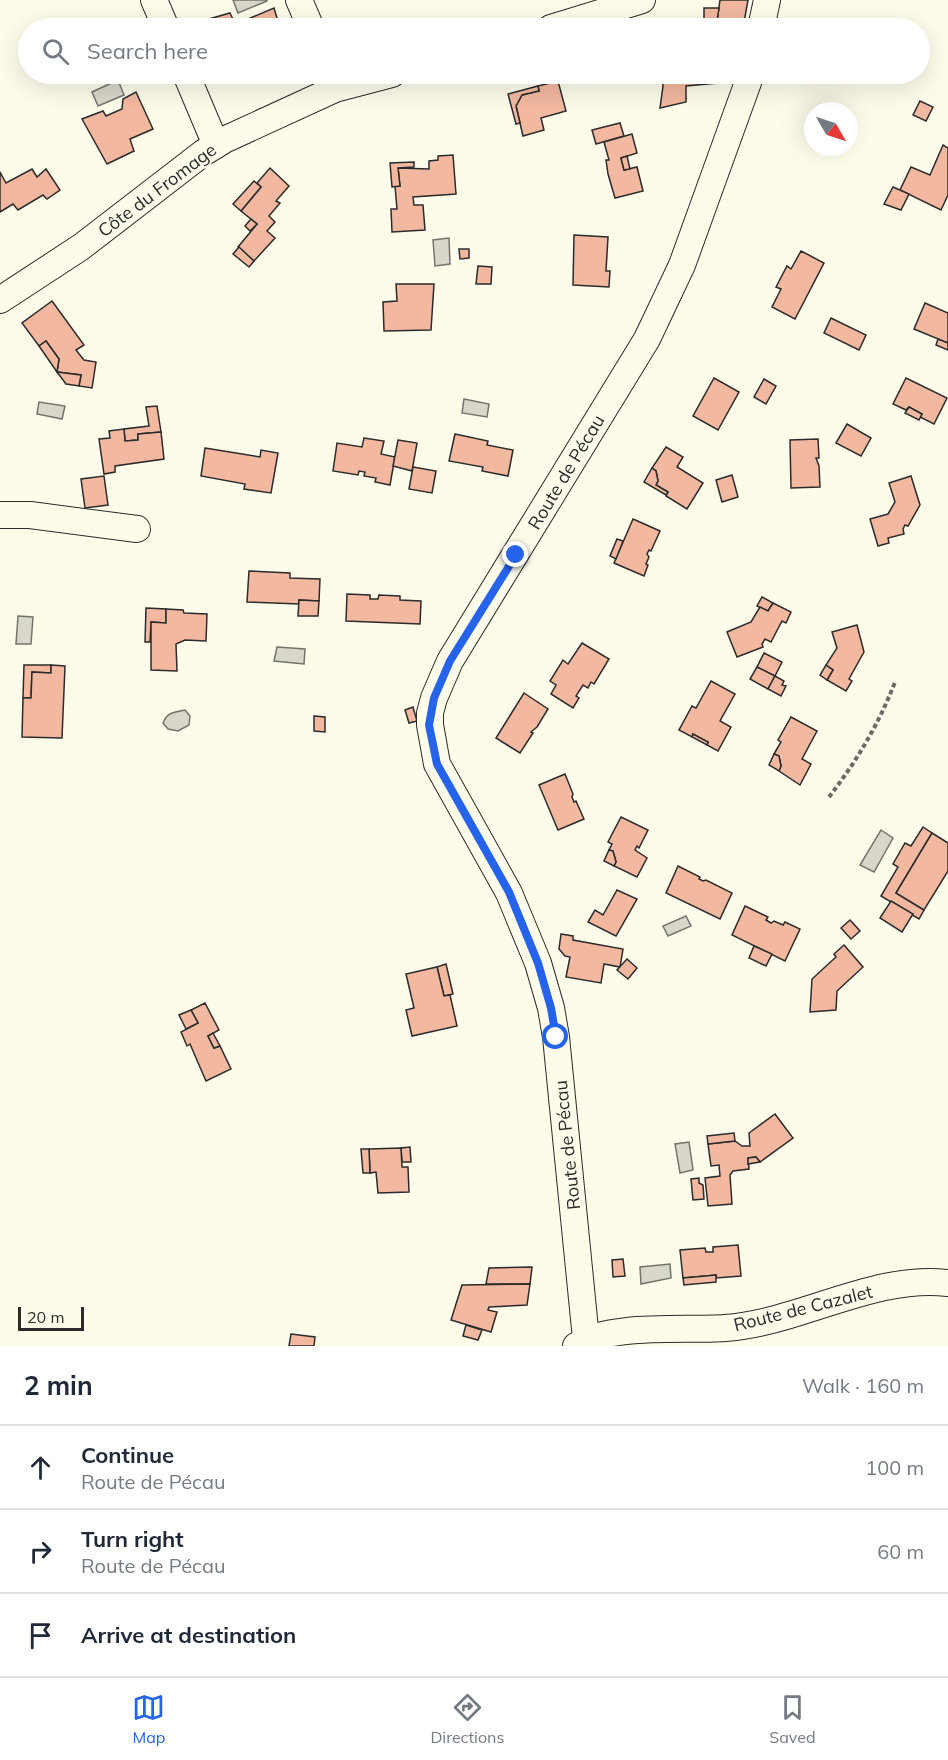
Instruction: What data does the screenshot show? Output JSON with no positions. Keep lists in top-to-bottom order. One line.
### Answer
{"streets":{"street":["Côte du Fromage","Route de Pécau","Route de Cazalet"]},"crossings":[["Route de Pécau","Route de Cazalet"]],"scale_bar":"20 m","north":"bottom right","page":{"search":"Search here","scale":"20 m","heading":["2 min","Walk · 160 m"],"list":[["Continue","Route de Pécau","100 m"],["Turn right","Route de Pécau","60 m"],"Arrive at destination"],"nav":["Map","Directions","Saved"]}}
